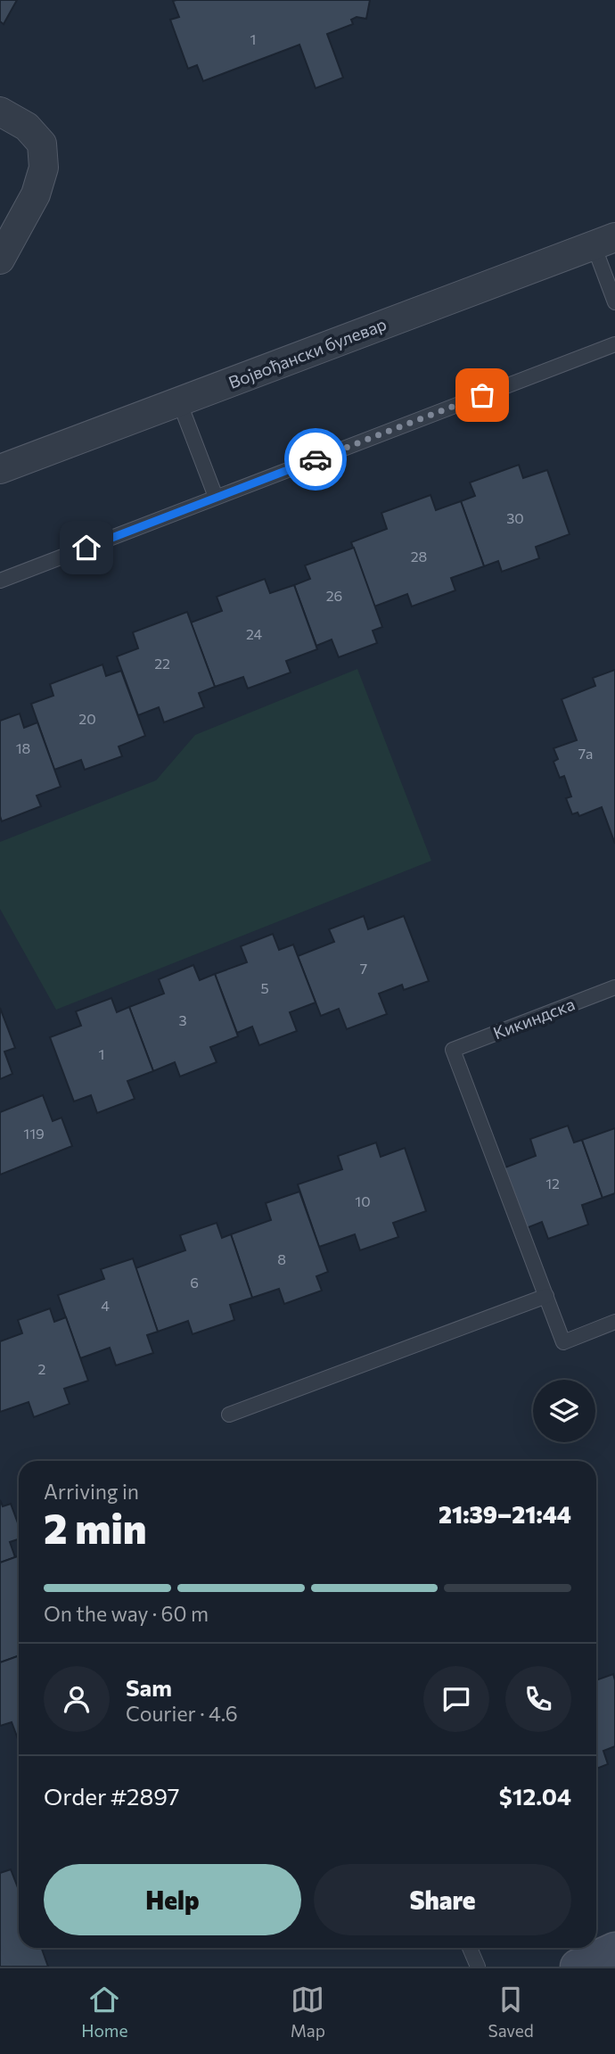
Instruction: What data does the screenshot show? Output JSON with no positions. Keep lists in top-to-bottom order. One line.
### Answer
{"streets":{"street":["Војвођански булевар"],"lane":["Кикиндска"]},"house_numbers":["1","30","28","26","24","22","20","18","7a","7","5","3","1","119","12","10","8","6","4","2"],"page":{"heading":["2 min","Arriving in","21:39–21:44"],"panel":["Sam","Courier · 4.6","Order #2897","$12.04"],"bar":"On the way · 60 m","buttons":["Help","Share"],"tabs":["Home","Map","Saved"]}}
